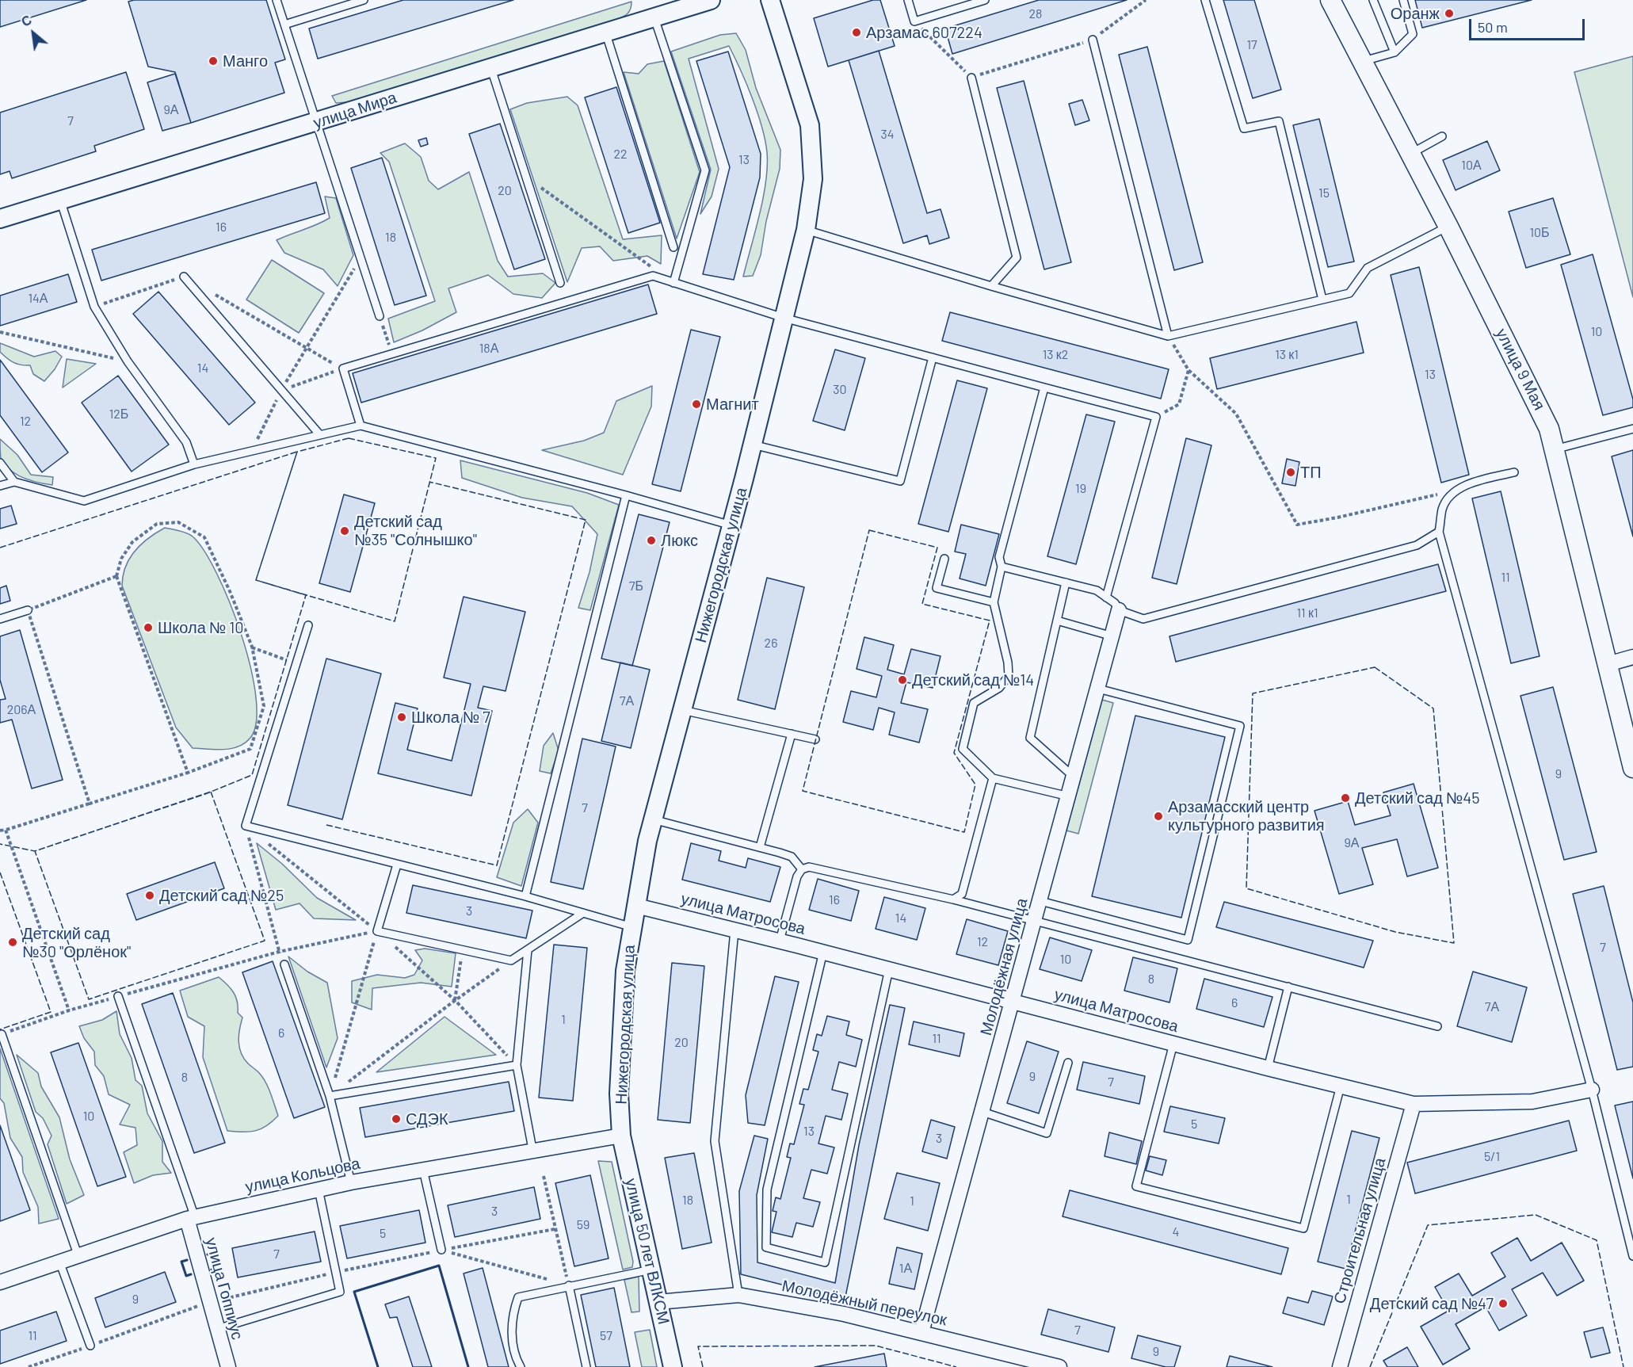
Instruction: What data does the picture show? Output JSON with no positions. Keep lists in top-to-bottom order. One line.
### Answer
{"streets":{"main road":["улица 9 Мая"],"street":["улица Мира","Нижегородская улица","улица Матросова","Молодёжная улица","улица Кольцова","Строительная улица","улица 50 лет ВЛКСМ","улица Гоппиус","Молодёжный переулок"]},"crossings":[["Нижегородская улица","улица Матросова"],["Нижегородская улица","улица Кольцова"],["Нижегородская улица","улица 50 лет ВЛКСМ"],["улица Матросова","Молодёжная улица"],["улица Матросова","Строительная улица"],["Молодёжная улица","Молодёжный переулок"],["улица Кольцова","улица 50 лет ВЛКСМ"],["улица Кольцова","улица Гоппиус"],["улица 50 лет ВЛКСМ","Молодёжный переулок"]],"places":["Оранж","Арзамас 607224","Манго","Магнит","ТП","Детский сад №35 \"Солнышко\"","Люкс","Школа № 10","Детский сад №14","Школа № 7","Детский сад №45","Арзамасский центр культурного развития","Детский сад №25","Детский сад №30 \"Орлёнок\"","СДЭК","Детский сад №47"],"house_numbers":["28","17","9А","7","34","22","13","10А","20","15","16","10Б","18","14А","10","18А","13 к2","13 к1","14","13","30","12Б","12","19","11","7Б","11 к1","26","7А","206А","9","7","9А","16","3","14","12","7","10","8","6","7А","1","6","11","20","9","8","7","10","5","13","3","5/1","1","18","1","3","59","4","5","7","1А","9","7","11","57","9"],"scale_bar":"50 m","north":"top left"}
